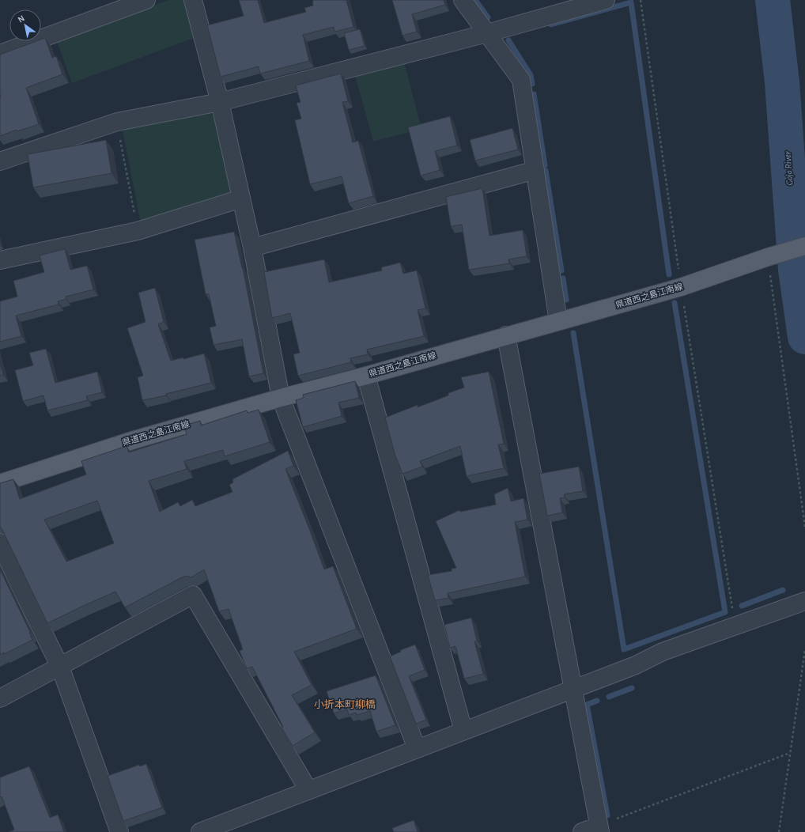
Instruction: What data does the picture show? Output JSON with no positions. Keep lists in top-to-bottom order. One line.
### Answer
{"streets":{"main road":["県道西之島江南線"]},"districts":["小折本町柳橋"],"water":["Gojo River"],"north":"top left"}
